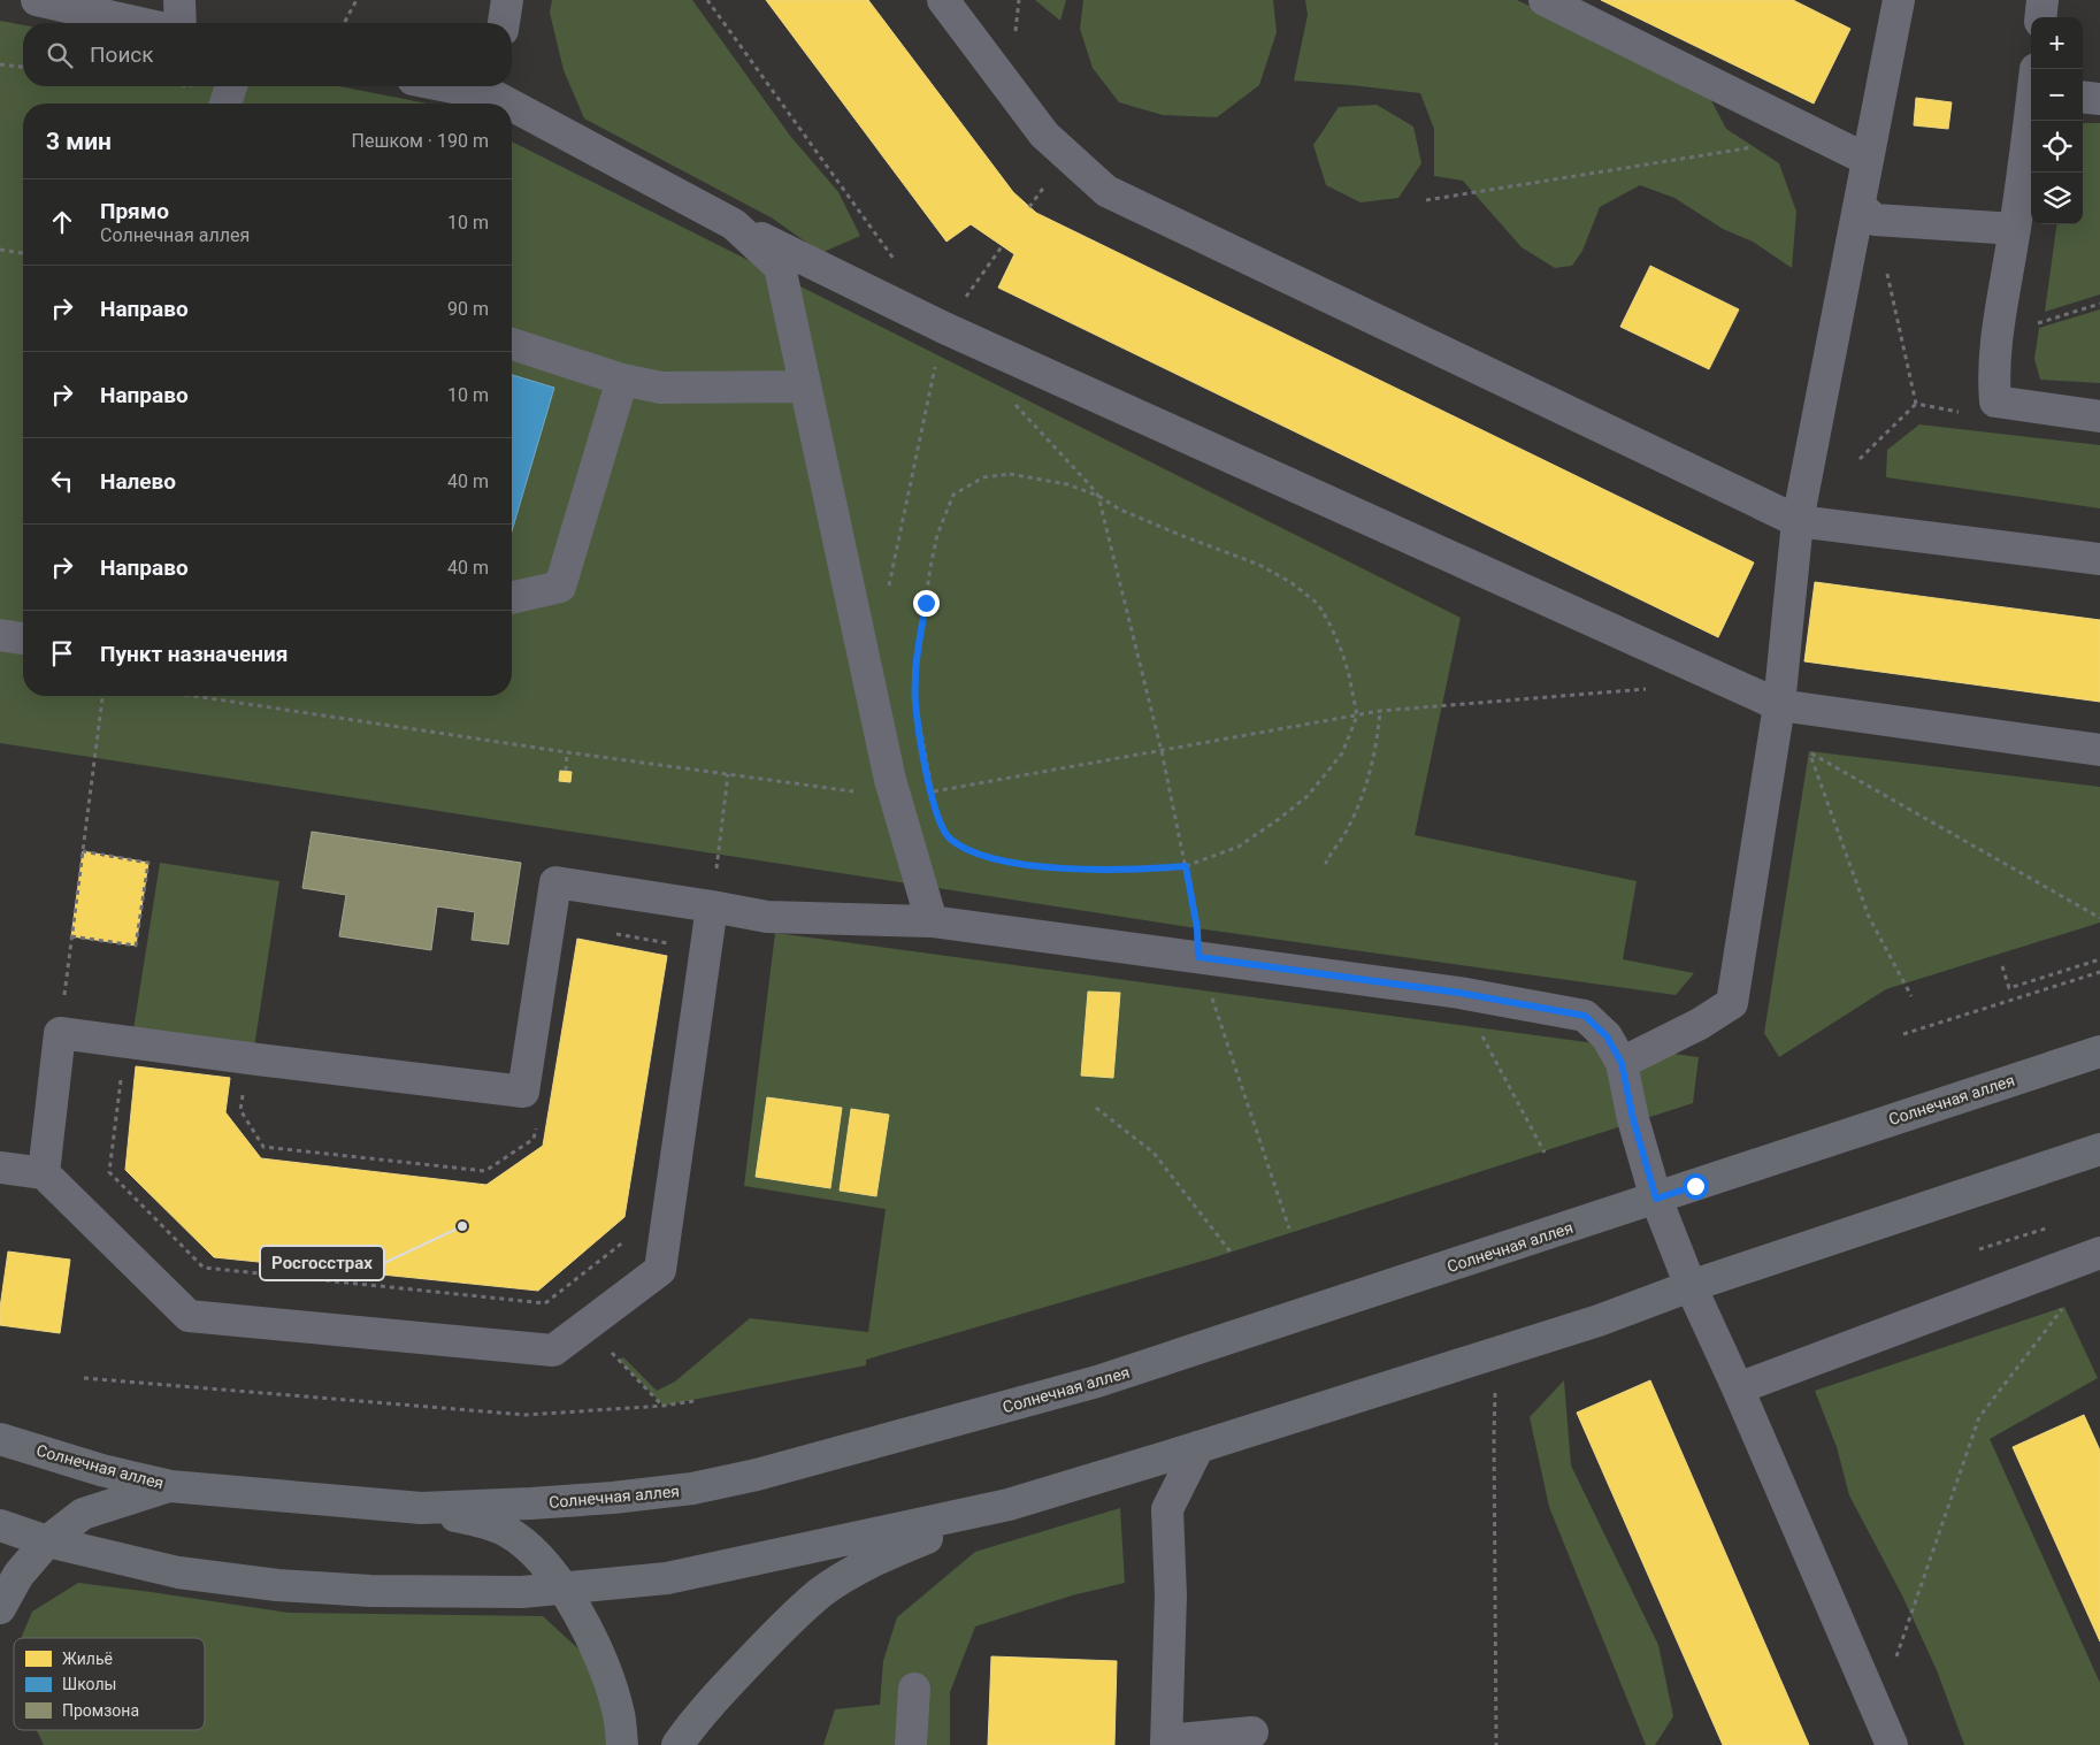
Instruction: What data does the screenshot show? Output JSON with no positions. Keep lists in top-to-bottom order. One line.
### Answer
{"streets":{"main road":["Солнечная аллея"]},"places":["Росгосстрах"],"legend":["Жильё","Школы","Промзона"],"page":{"map_buttons":["+","−"],"search":"Поиск","heading":["3 мин","Пешком · 190 m"],"list":[["Прямо","Солнечная аллея","10 m"],["Направо","90 m"],["Направо","10 m"],["Налево","40 m"],["Направо","40 m"],"Пункт назначения"]}}
